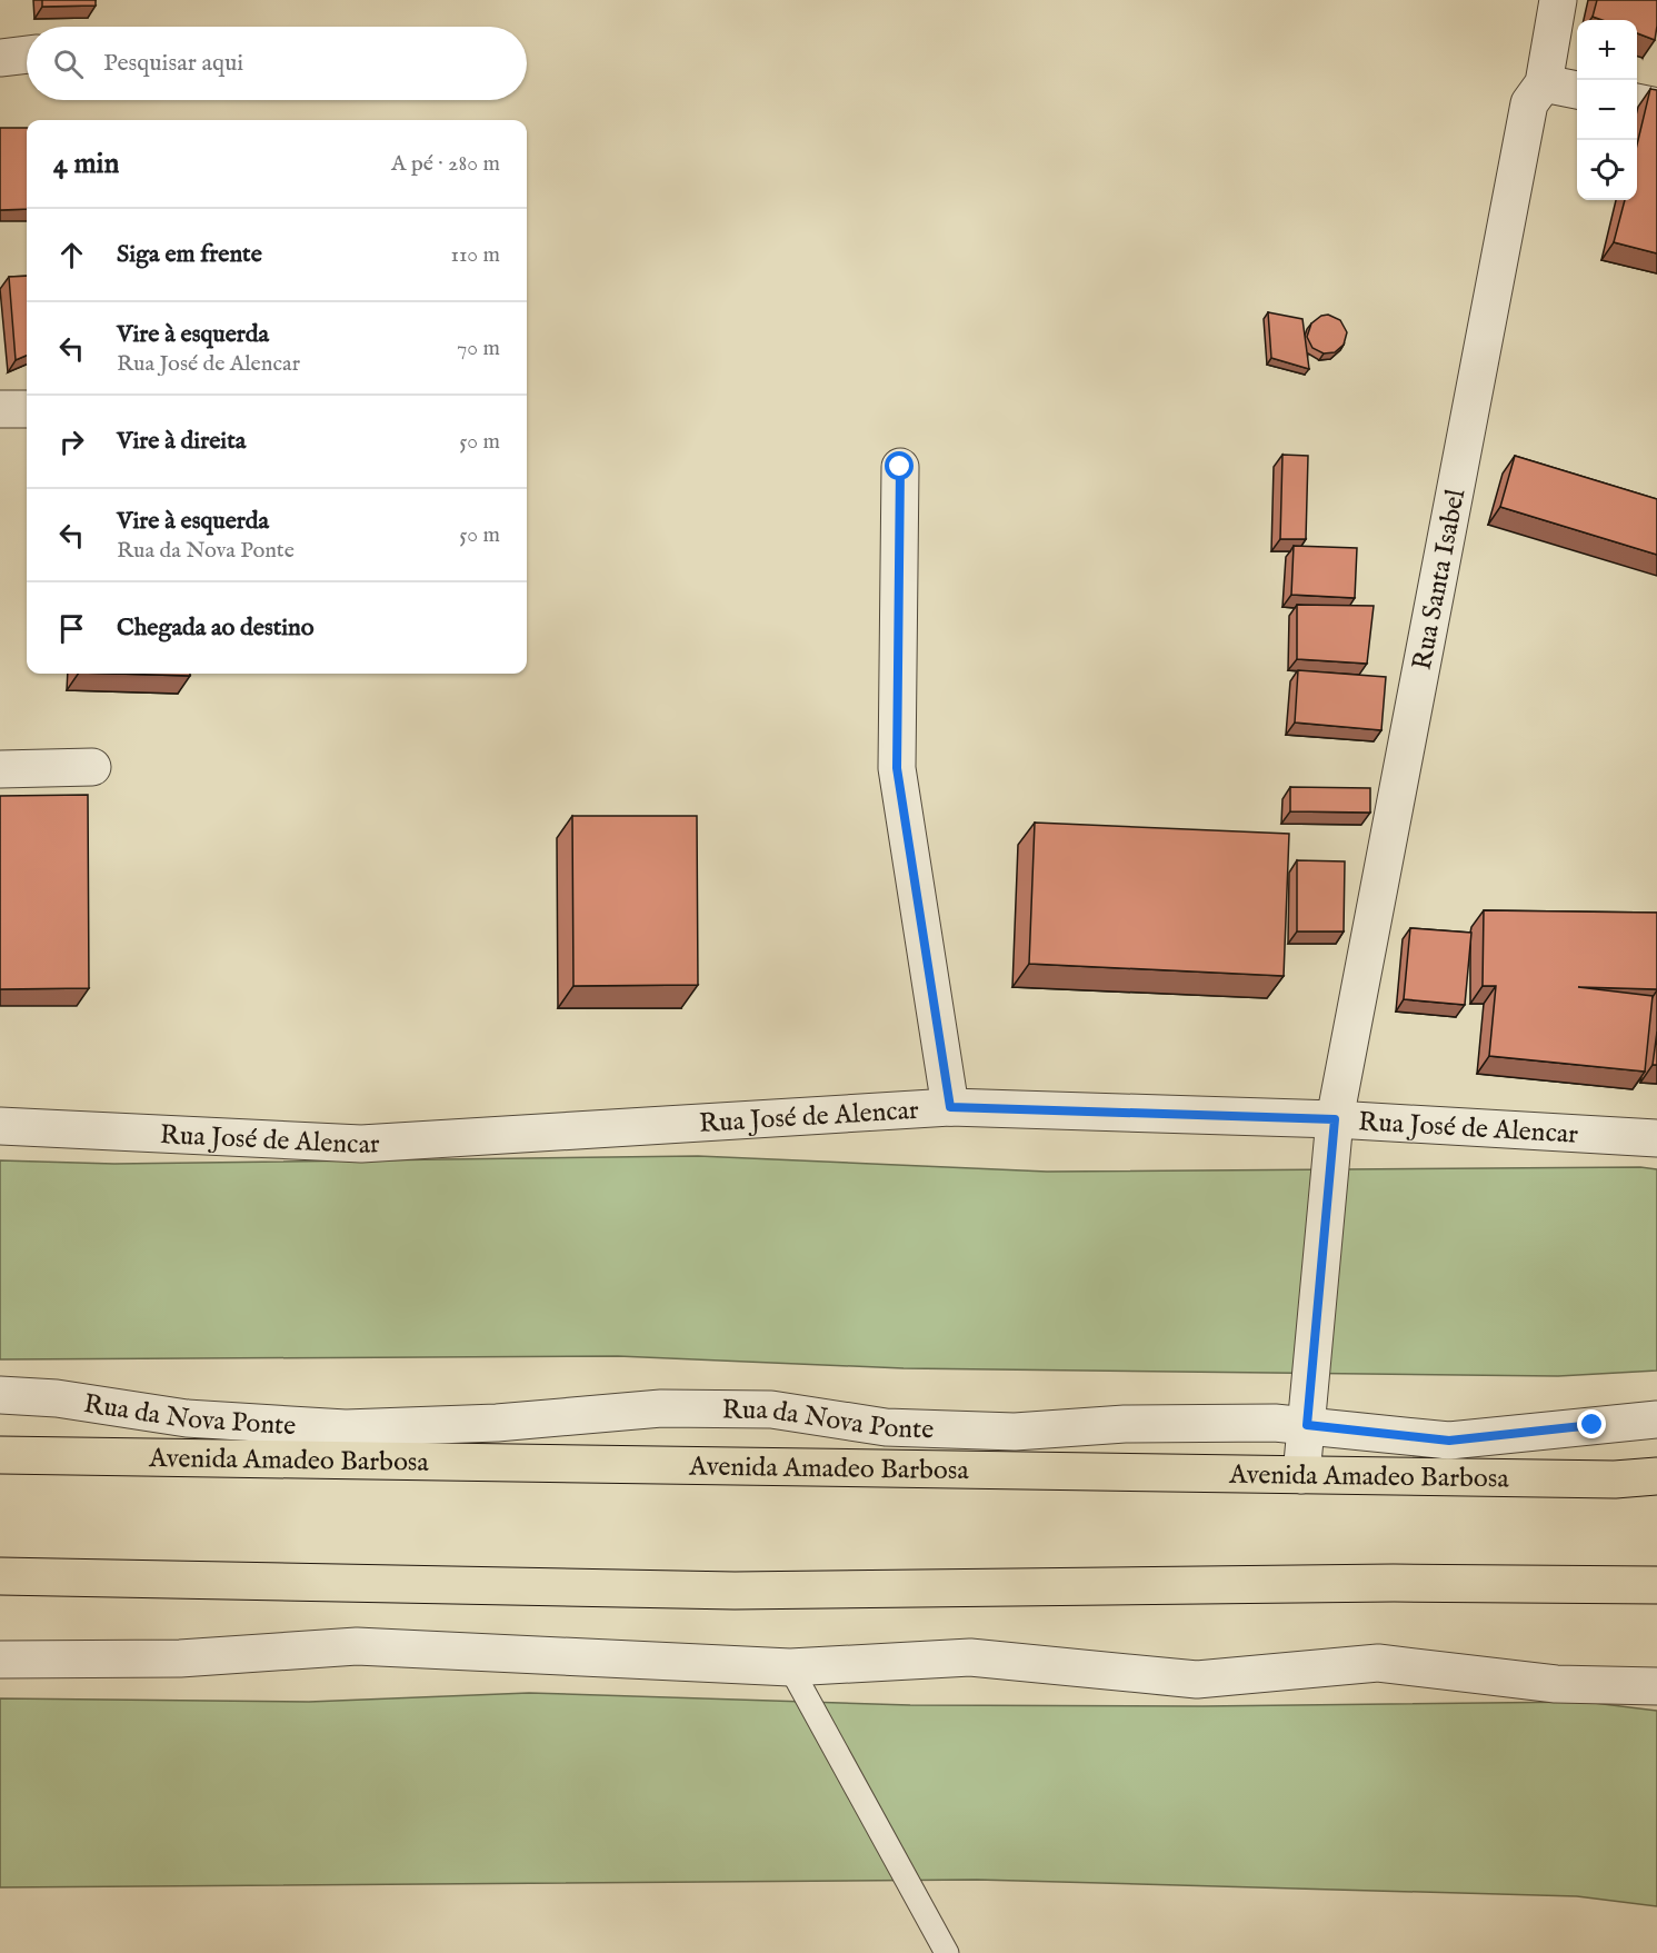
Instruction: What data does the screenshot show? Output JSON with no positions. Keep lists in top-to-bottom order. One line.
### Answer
{"streets":{"main road":["Avenida Amadeo Barbosa"],"street":["Rua Santa Isabel","Rua José de Alencar","Rua da Nova Ponte"]},"crossings":[["Rua Santa Isabel","Rua José de Alencar"],["Rua Santa Isabel","Rua da Nova Ponte"],["Rua Santa Isabel","Avenida Amadeo Barbosa"]],"page":{"map_buttons":["+","−"],"search":"Pesquisar aqui","heading":["4 min","A pé · 280 m"],"list":[["Siga em frente","110 m"],["Vire à esquerda","Rua José de Alencar","70 m"],["Vire à direita","50 m"],["Vire à esquerda","Rua da Nova Ponte","50 m"],"Chegada ao destino"]}}
